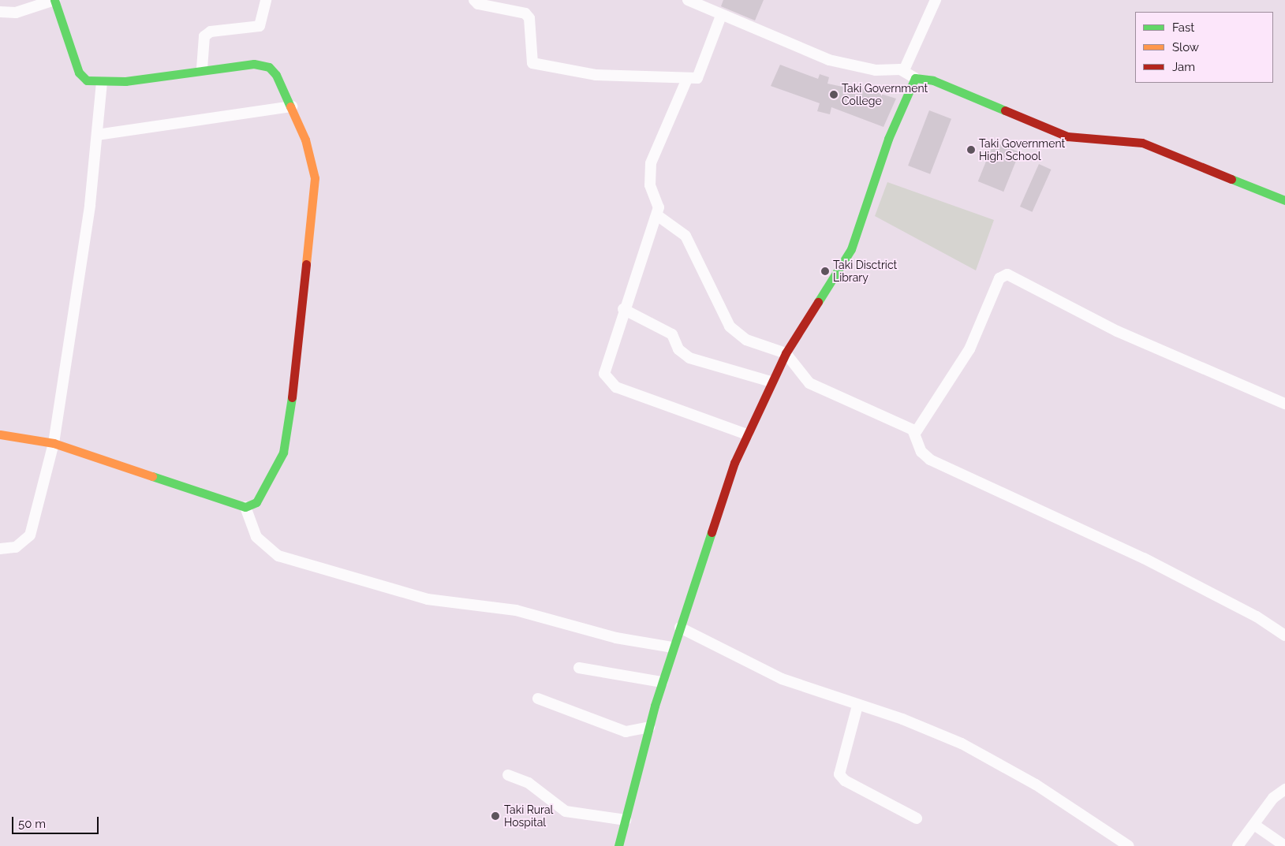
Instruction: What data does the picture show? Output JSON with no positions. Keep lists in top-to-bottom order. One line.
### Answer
{"places":["Taki Government College","Taki Government High School","Taki Disctrict Library","Taki Rural Hospital"],"legend":["Fast","Slow","Jam"],"scale_bar":"50 m"}
